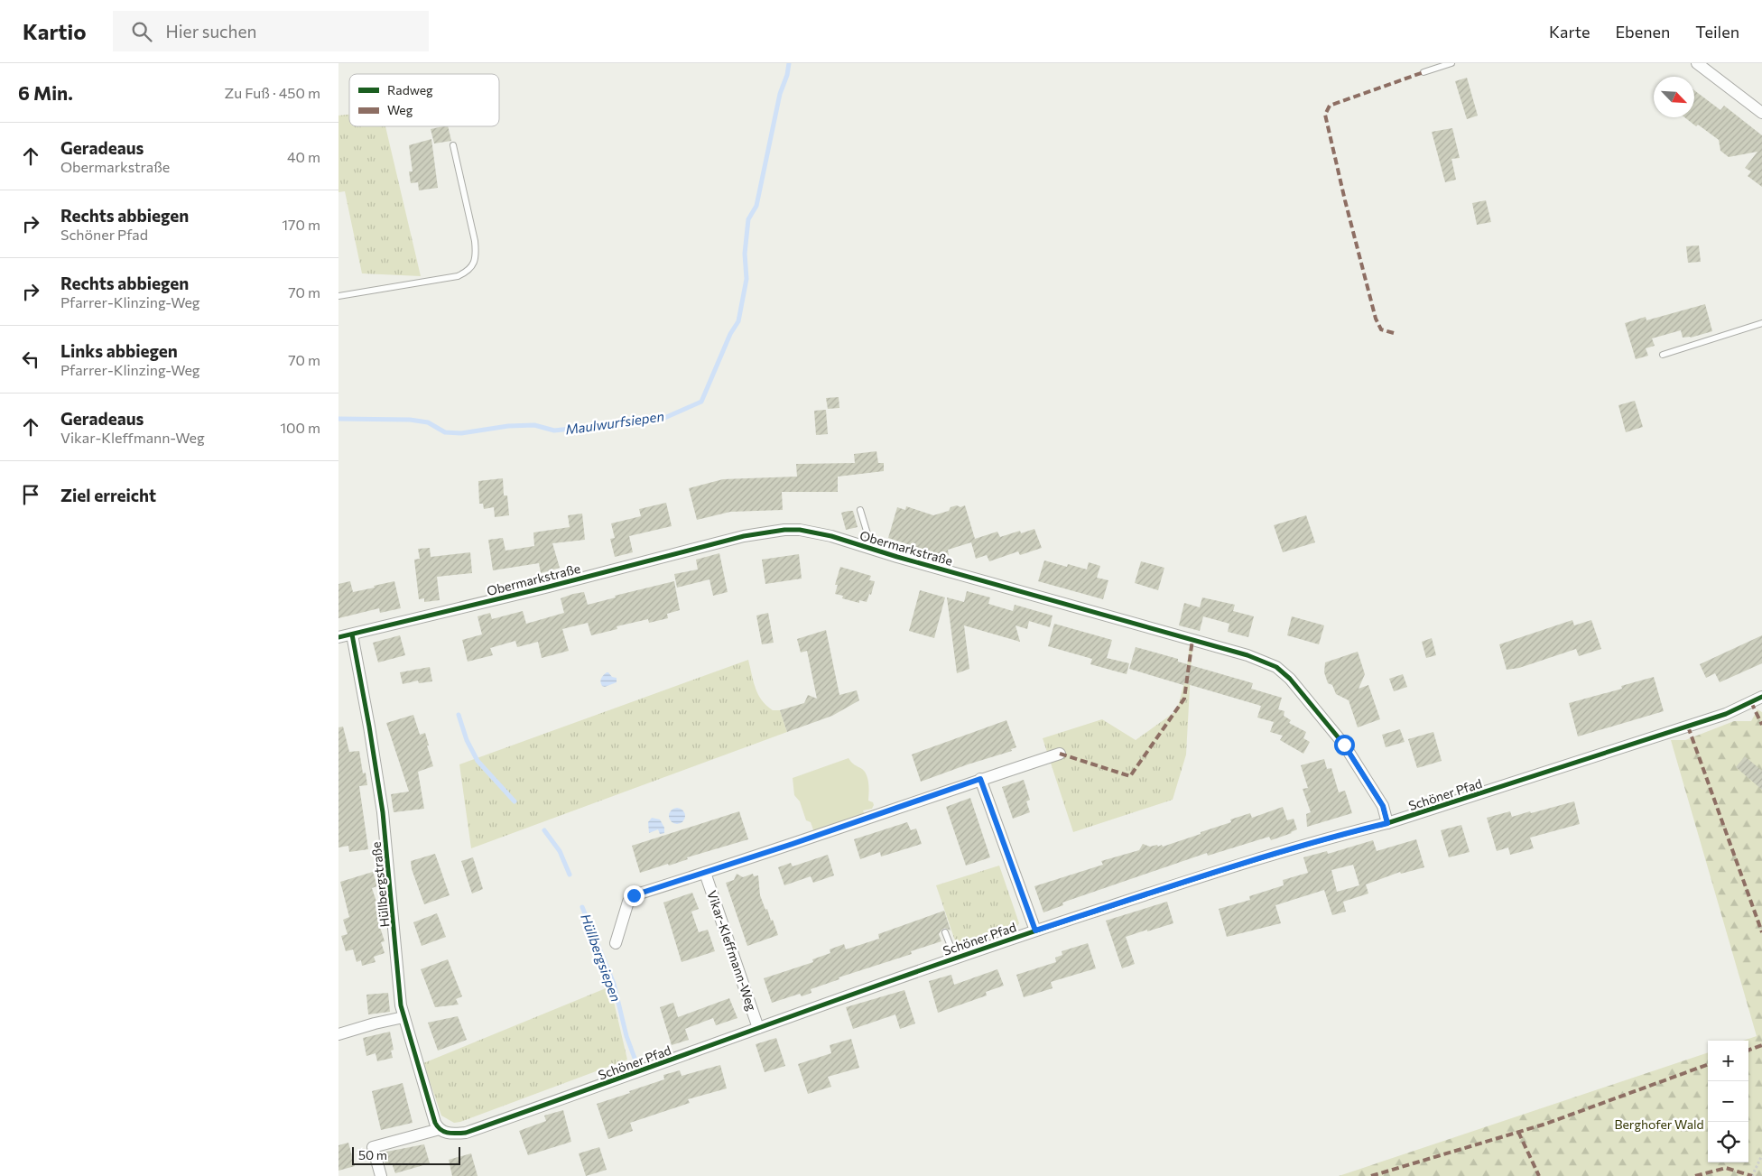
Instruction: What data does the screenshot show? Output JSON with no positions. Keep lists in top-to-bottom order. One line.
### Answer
{"streets":{"street":["Obermarkstraße","Schöner Pfad","Hüllbergstraße","Vikar-Kleffmann-Weg"]},"crossings":[["Obermarkstraße","Schöner Pfad"],["Obermarkstraße","Hüllbergstraße"],["Schöner Pfad","Hüllbergstraße"],["Schöner Pfad","Vikar-Kleffmann-Weg"]],"water":["Maulwurfsiepen","Hüllbergsiepen"],"parks":["Berghofer Wald"],"legend":["Radweg","Weg"],"scale_bar":"50 m","north":"bottom right","page":{"header":"Kartio","search":"Hier suchen","nav":["Karte","Ebenen","Teilen"],"heading":["6 Min.","Zu Fuß · 450 m"],"list":[["Geradeaus","Obermarkstraße","40 m"],["Rechts abbiegen","Schöner Pfad","170 m"],["Rechts abbiegen","Pfarrer-Klinzing-Weg","70 m"],["Links abbiegen","Pfarrer-Klinzing-Weg","70 m"],["Geradeaus","Vikar-Kleffmann-Weg","100 m"],"Ziel erreicht"],"map_buttons":["+","−"],"scale":"50 m"}}
